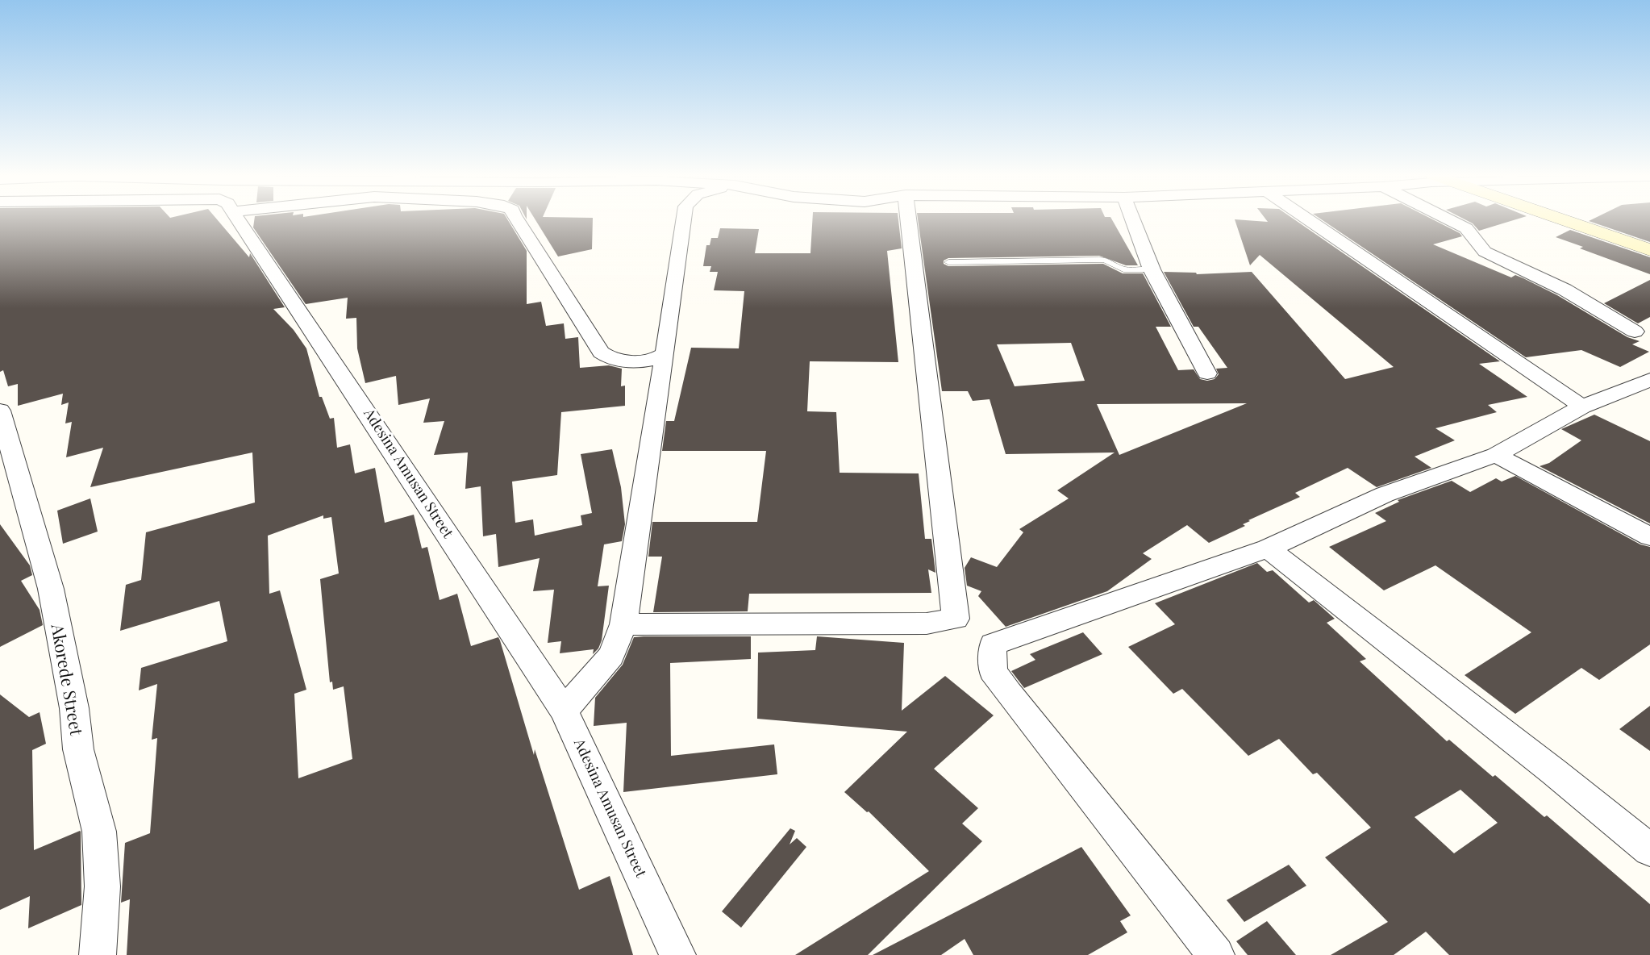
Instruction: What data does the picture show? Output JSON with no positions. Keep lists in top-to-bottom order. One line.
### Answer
{"streets":{"street":["Adesina Amusan Street","Akorede Street"]}}
